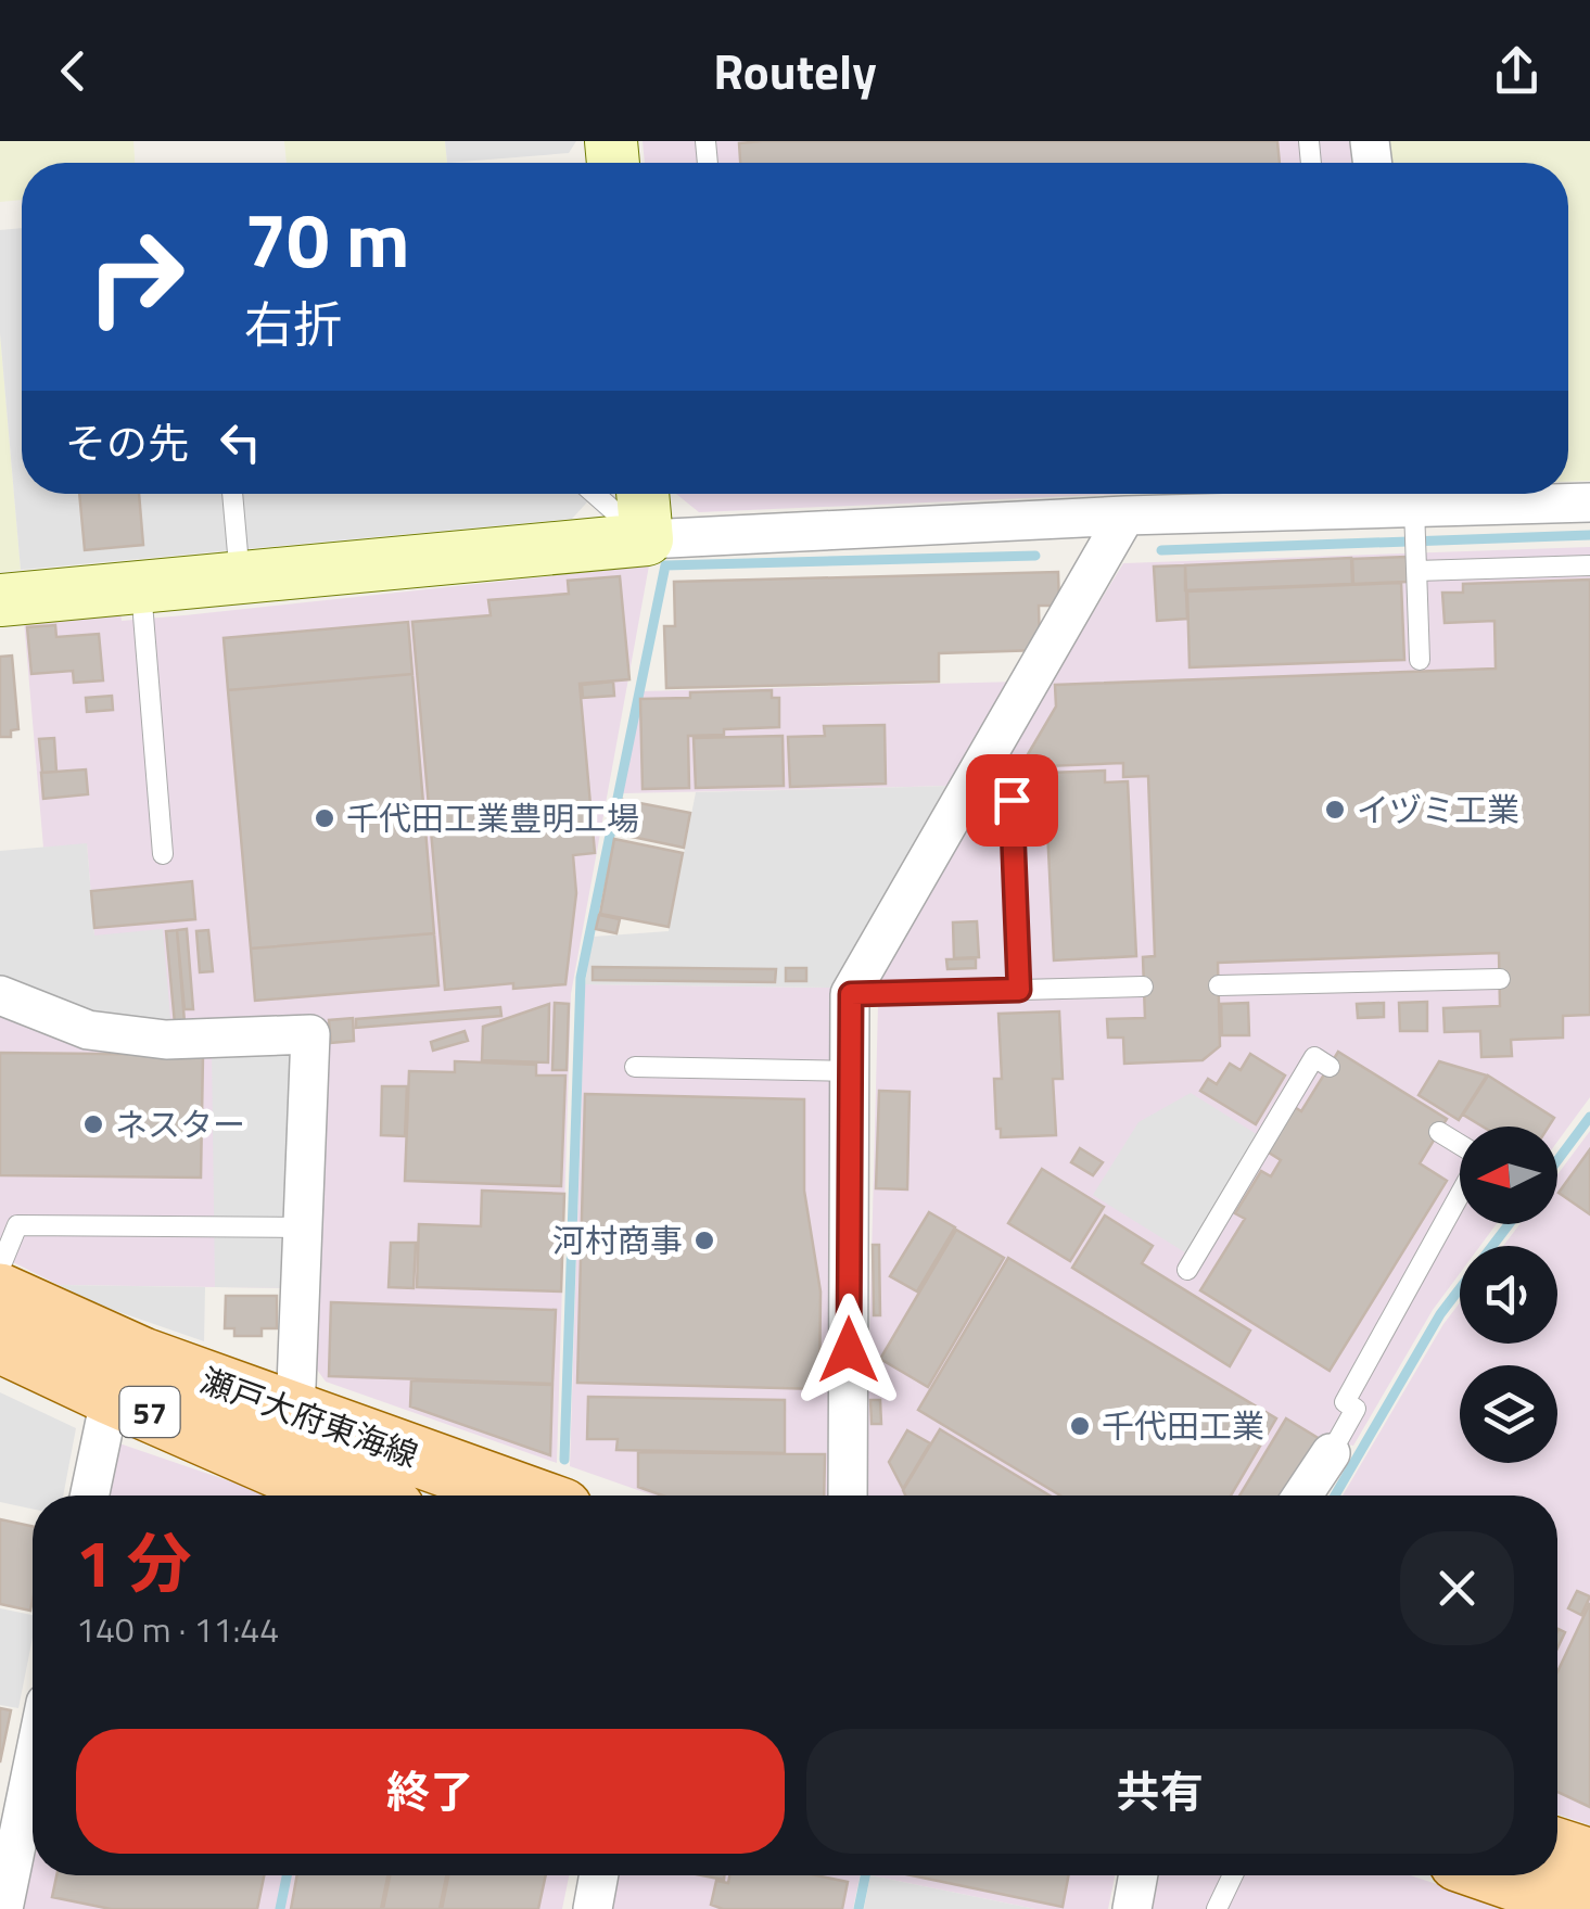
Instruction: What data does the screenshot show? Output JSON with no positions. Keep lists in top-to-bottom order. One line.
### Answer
{"streets":{"main road":["57","瀬戸大府東海線"]},"places":["イヅミ工業","千代田工業豊明工場","ネスター","河村商事","千代田工業"],"north":"left","page":{"header":"Routely","turn":["70 m","右折"],"then":"その先","heading":["1 分","140 m · 11:44"],"buttons":["終了","共有"]}}
